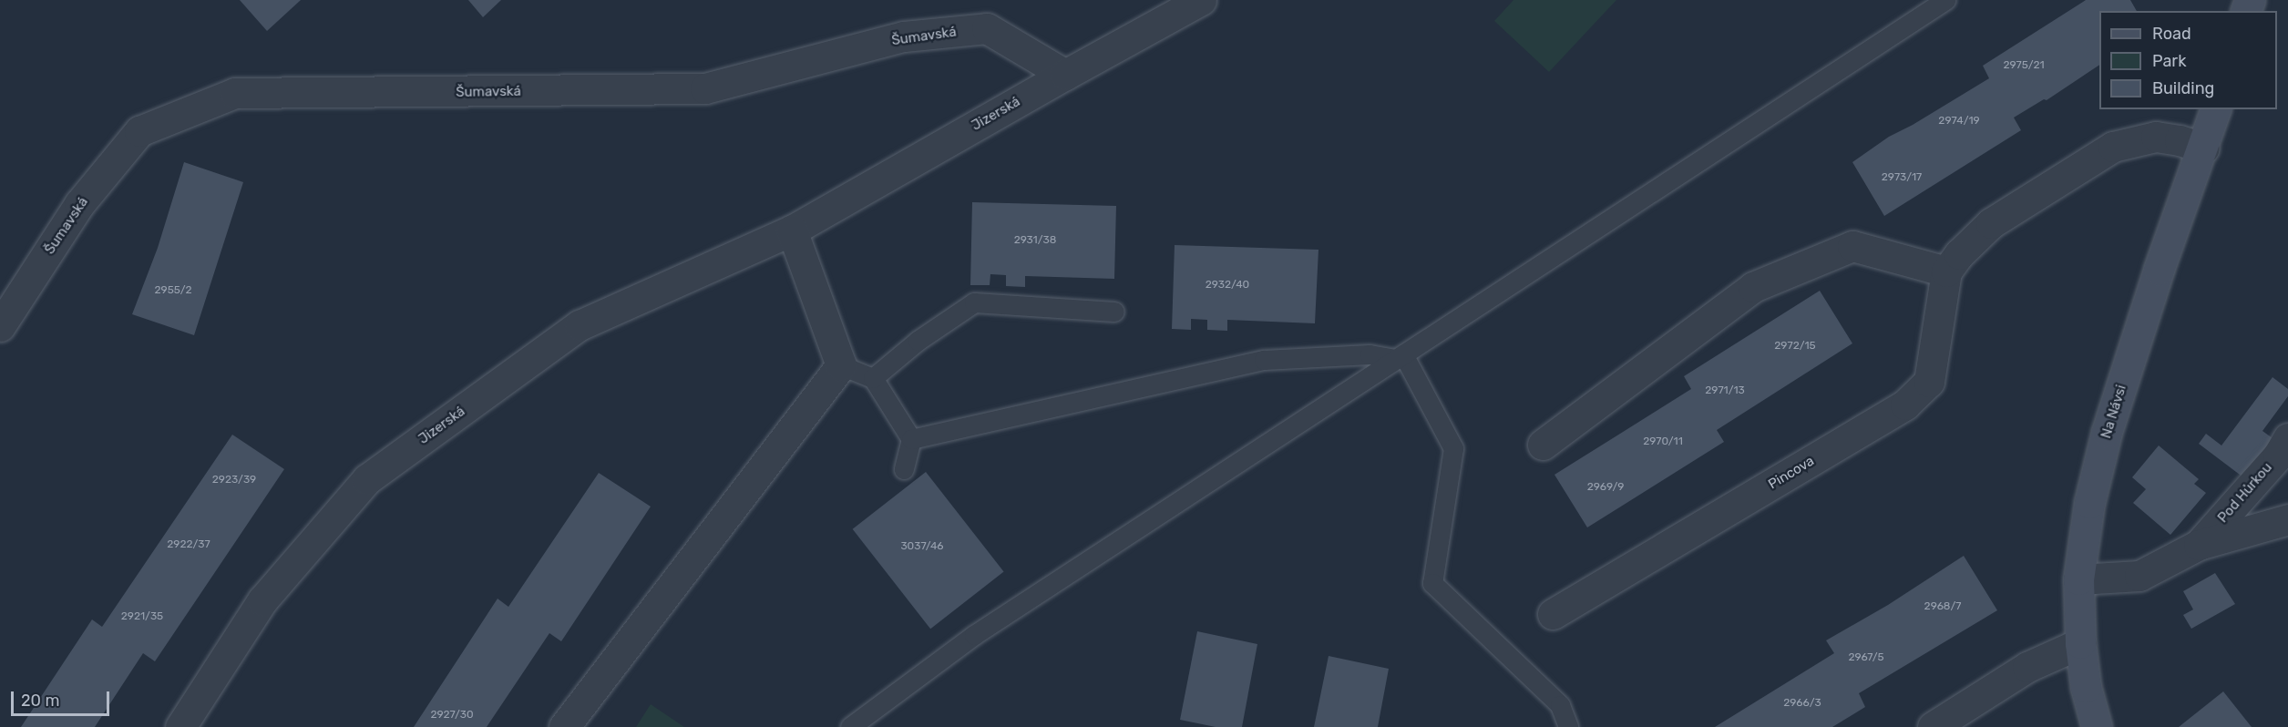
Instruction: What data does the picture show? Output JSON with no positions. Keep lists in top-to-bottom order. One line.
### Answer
{"streets":{"street":["Šumavská","Jizerská","Na Návsi","Pincova","Pod Hůrkou"]},"crossings":[["Šumavská","Jizerská"],["Na Návsi","Pincova"],["Na Návsi","Pod Hůrkou"]],"house_numbers":["2975/21","2974/19","2973/17","2931/38","2932/40","2955/2","2972/15","2971/13","2970/11","2923/39","2969/9","2922/37","3037/46","2968/7","2921/35","2967/5","2966/3","2927/30"],"legend":["Road","Park","Building"],"scale_bar":"20 m"}
